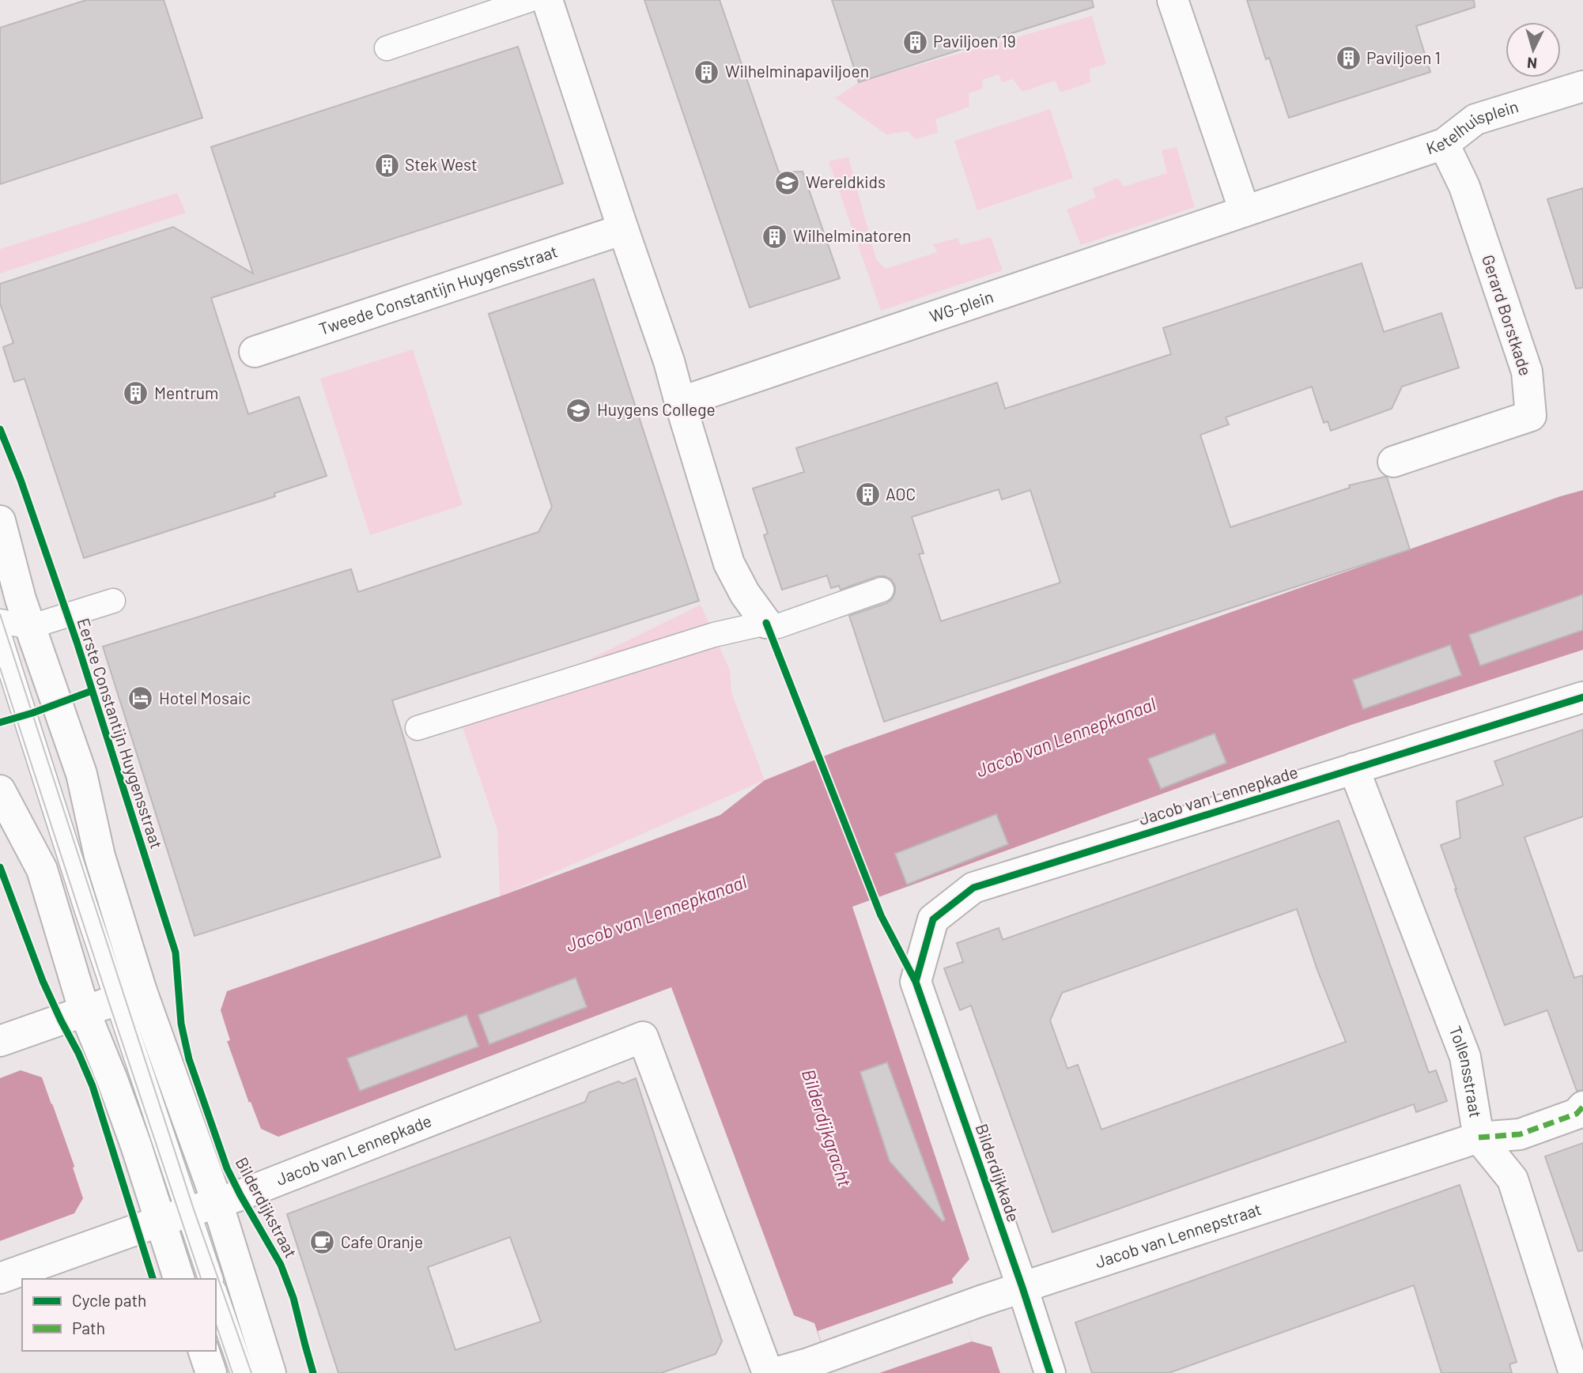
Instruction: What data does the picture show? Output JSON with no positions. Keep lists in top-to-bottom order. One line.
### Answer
{"streets":{"street":["Ketelhuisplein","Tweede Constantijn Huygensstraat","WG-plein","Gerard Borstkade","Jacob van Lennepkade","Tollensstraat","Bilderdijkkade","Jacob van Lennepstraat"],"cycle path":["Eerste Constantijn Huygensstraat"]},"crossings":[["Ketelhuisplein","WG-plein"],["Ketelhuisplein","Gerard Borstkade"],["Jacob van Lennepkade","Tollensstraat"],["Jacob van Lennepkade","Bilderdijkkade"],["Tollensstraat","Jacob van Lennepstraat"],["Bilderdijkkade","Jacob van Lennepstraat"]],"water":["Jacob van Lennepkanaal","Bilderdijkgracht"],"places":{"building":["Paviljoen 19","Paviljoen 1","Wilhelminapaviljoen","Stek West","Wilhelminatoren","Mentrum","AOC"],"school or university":["Wereldkids","Huygens College"],"hotel":["Hotel Mosaic"],"cafe":["Cafe Oranje"]},"legend":["Cycle path","Path"],"north":"bottom"}
